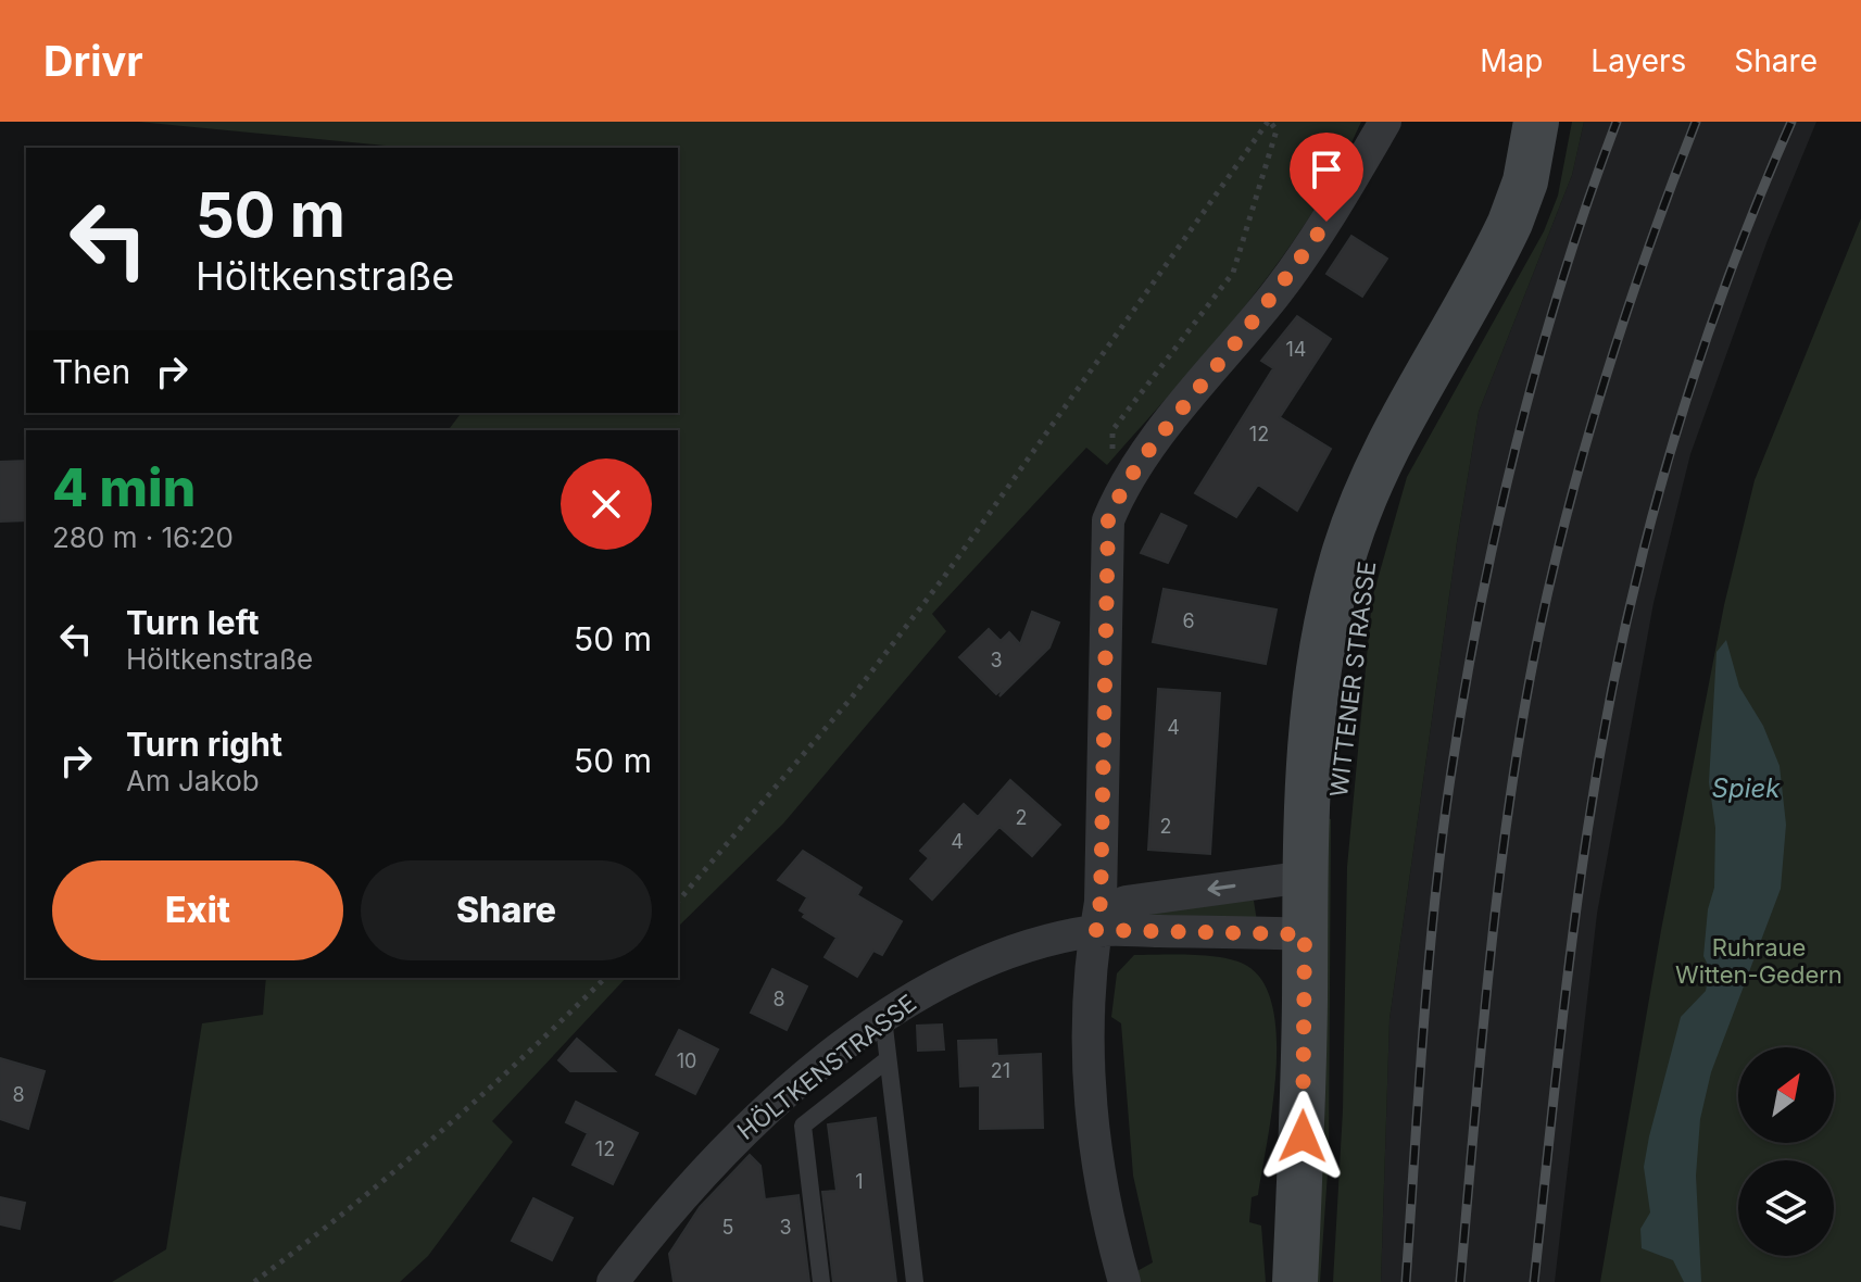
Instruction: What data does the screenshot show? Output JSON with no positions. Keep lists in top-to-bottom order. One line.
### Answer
{"streets":{"main road":["WITTENER STRASSE"],"street":["HÖLTKENSTRASSE"]},"crossings":[["WITTENER STRASSE","HÖLTKENSTRASSE"]],"water":["Spiek"],"parks":["Ruhraue Witten-Gedern"],"house_numbers":["14","12","6","3","4","2","2","4","8","10","21","8","12","1","5","3"],"north":"top right","page":{"header":"Drivr","nav":["Map","Layers","Share"],"turn":["50 m","Höltkenstraße"],"then":"Then","heading":["4 min","280 m · 16:20"],"list":[{"name":"Turn left","note":"Höltkenstraße","value":"50 m"},{"name":"Turn right","note":"Am Jakob","value":"50 m"}],"buttons":["Exit","Share"]}}
